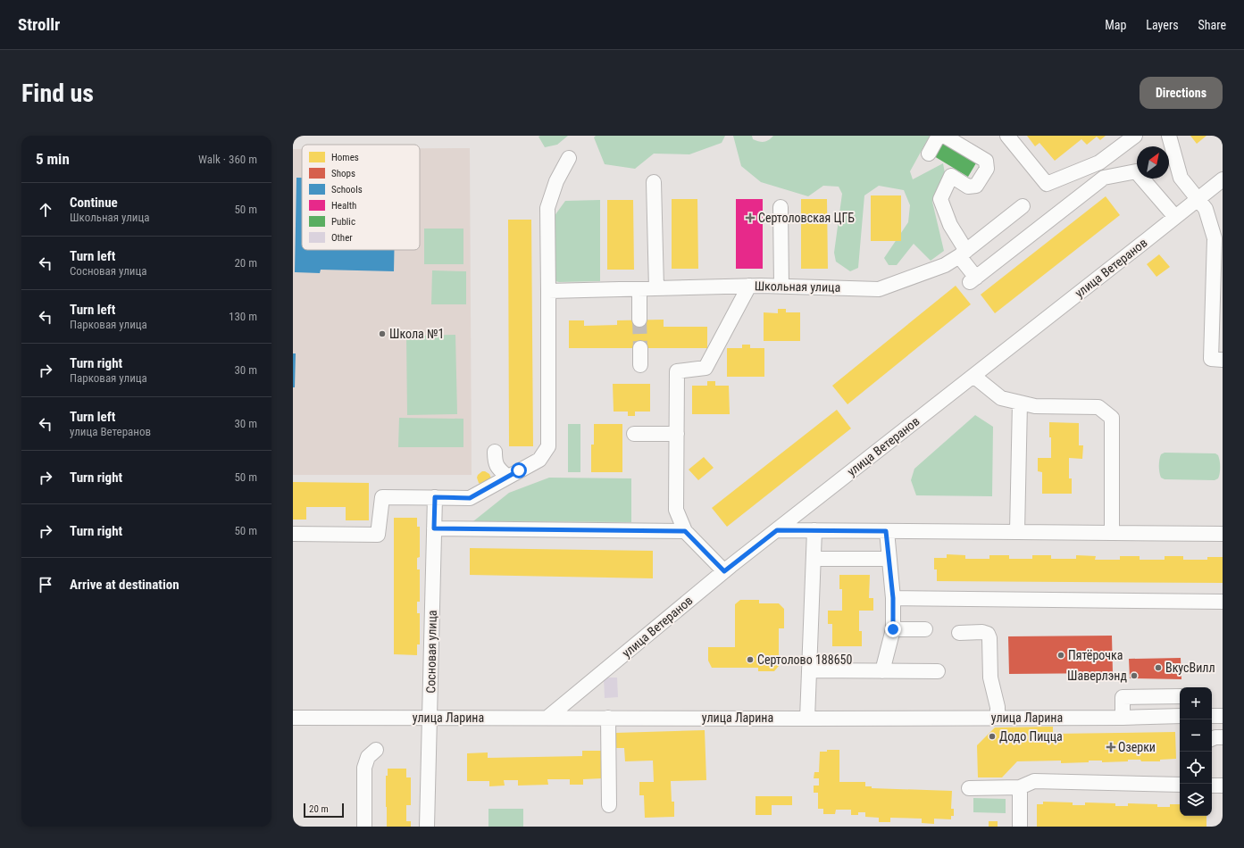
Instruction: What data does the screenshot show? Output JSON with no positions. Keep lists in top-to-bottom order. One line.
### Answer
{"streets":{"street":["улица Ветеранов","Школьная улица","Сосновая улица","улица Ларина"]},"crossings":[["улица Ветеранов","улица Ларина"],["Сосновая улица","улица Ларина"]],"places":{"health":["Сертоловская ЦГБ","Озерки"],"other":["Школа №1","Пятёрочка","Сертолово 188650","ВкусВилл","Шаверлэнд","Додо Пицца"]},"legend":["Homes","Shops","Schools","Health","Public","Other"],"scale_bar":"20 m","north":"top right","page":{"header":"Strollr","nav":["Map","Layers","Share"],"buttons":"Directions","title":"Find us","heading":["5 min","Walk · 360 m"],"list":[["Continue","Школьная улица","50 m"],["Turn left","Сосновая улица","20 m"],["Turn left","Парковая улица","130 m"],["Turn right","Парковая улица","30 m"],["Turn left","улица Ветеранов","30 m"],["Turn right","50 m"],["Turn right","50 m"],"Arrive at destination"],"map_buttons":["+","−"],"scale":"20 m"}}
